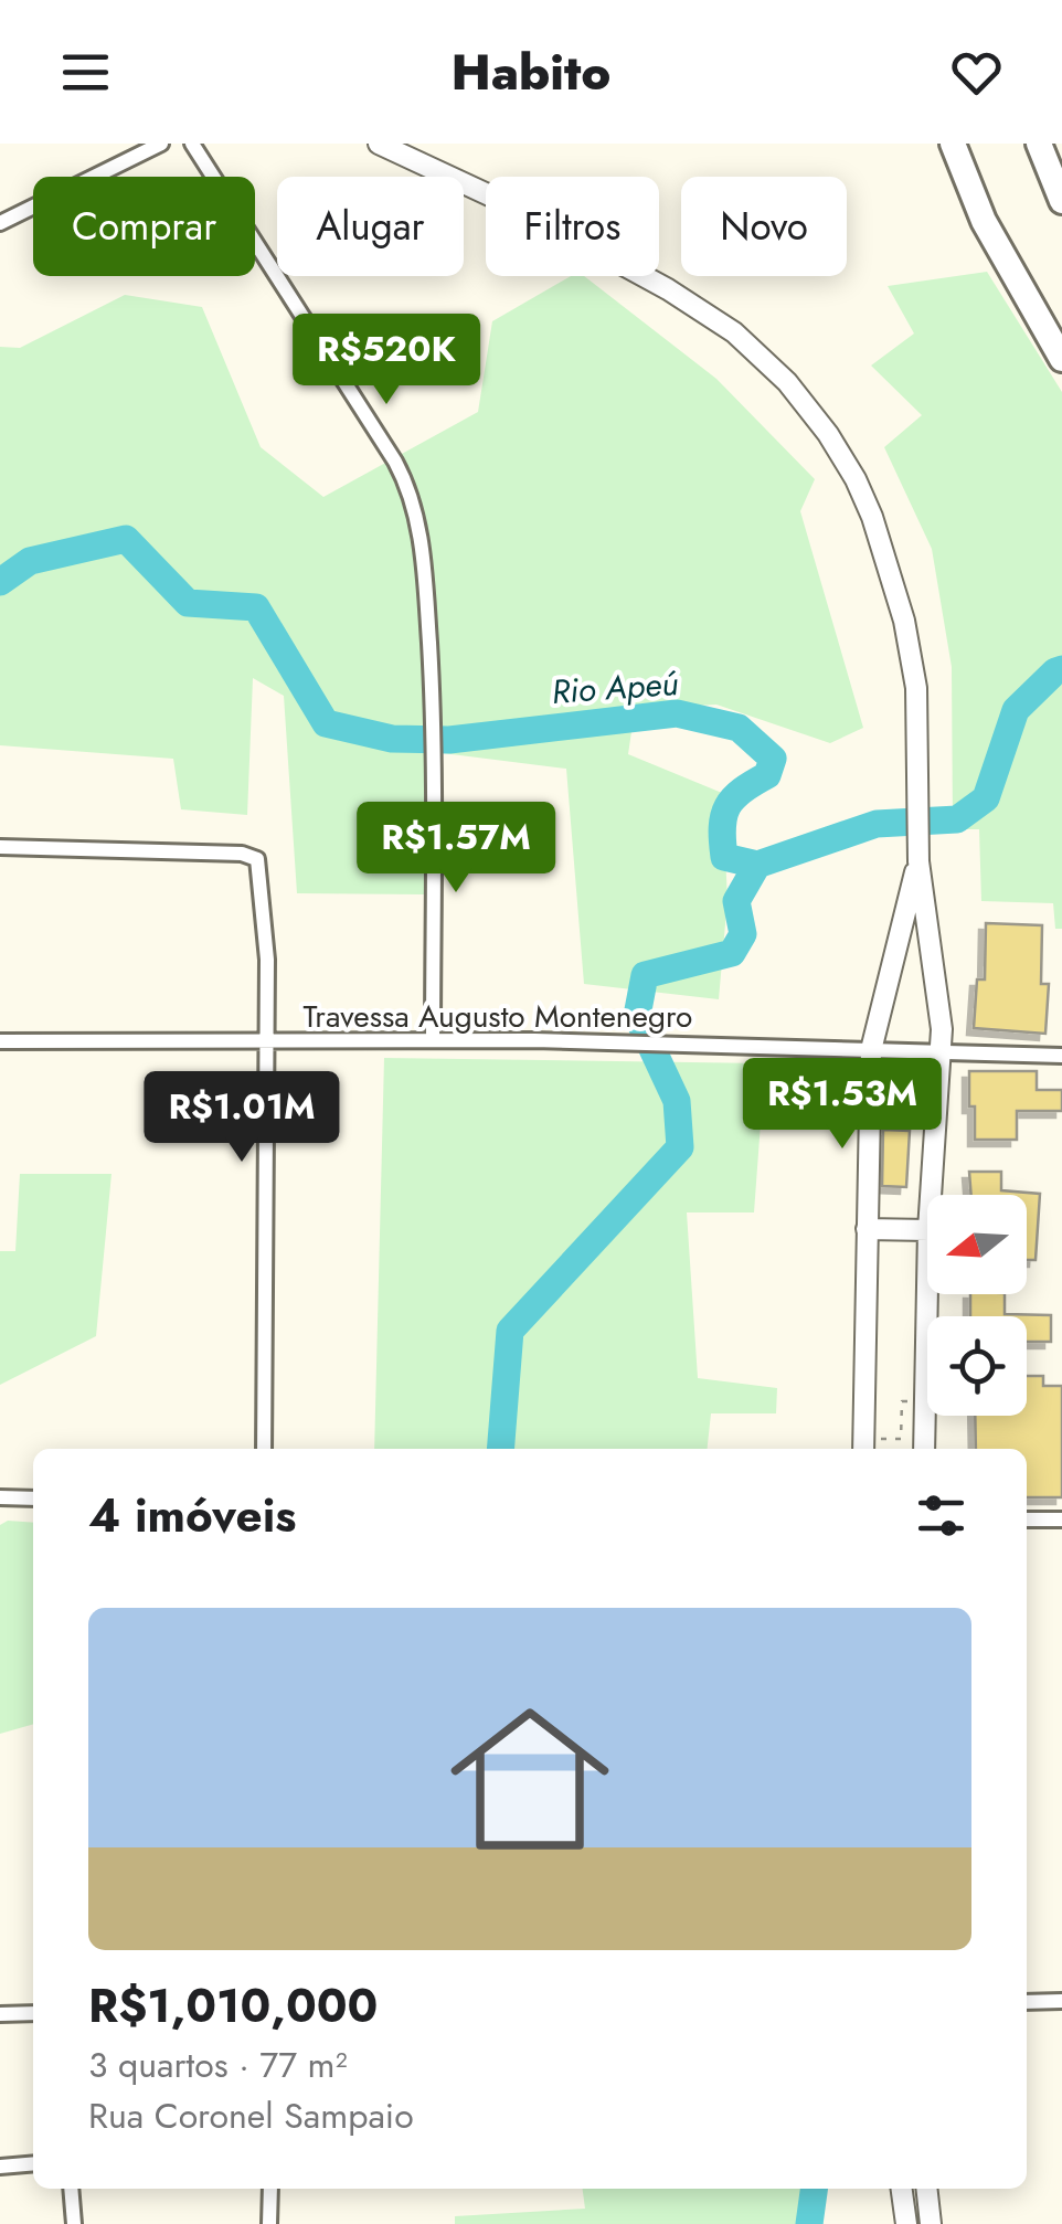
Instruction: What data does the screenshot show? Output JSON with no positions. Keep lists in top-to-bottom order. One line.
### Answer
{"streets":{"street":["Travessa Augusto Montenegro"]},"water":["Rio Apeú"],"north":"left","page":{"header":"Habito","chip":["Comprar","Alugar","Filtros","Novo"],"price":["R$520K","R$1.57M","R$1.53M","R$1.01M"],"heading":"4 imóveis","list":[{"name":"R$1,010,000","note":"3 quartos · 77 m² · Rua Coronel Sampaio"}]}}
